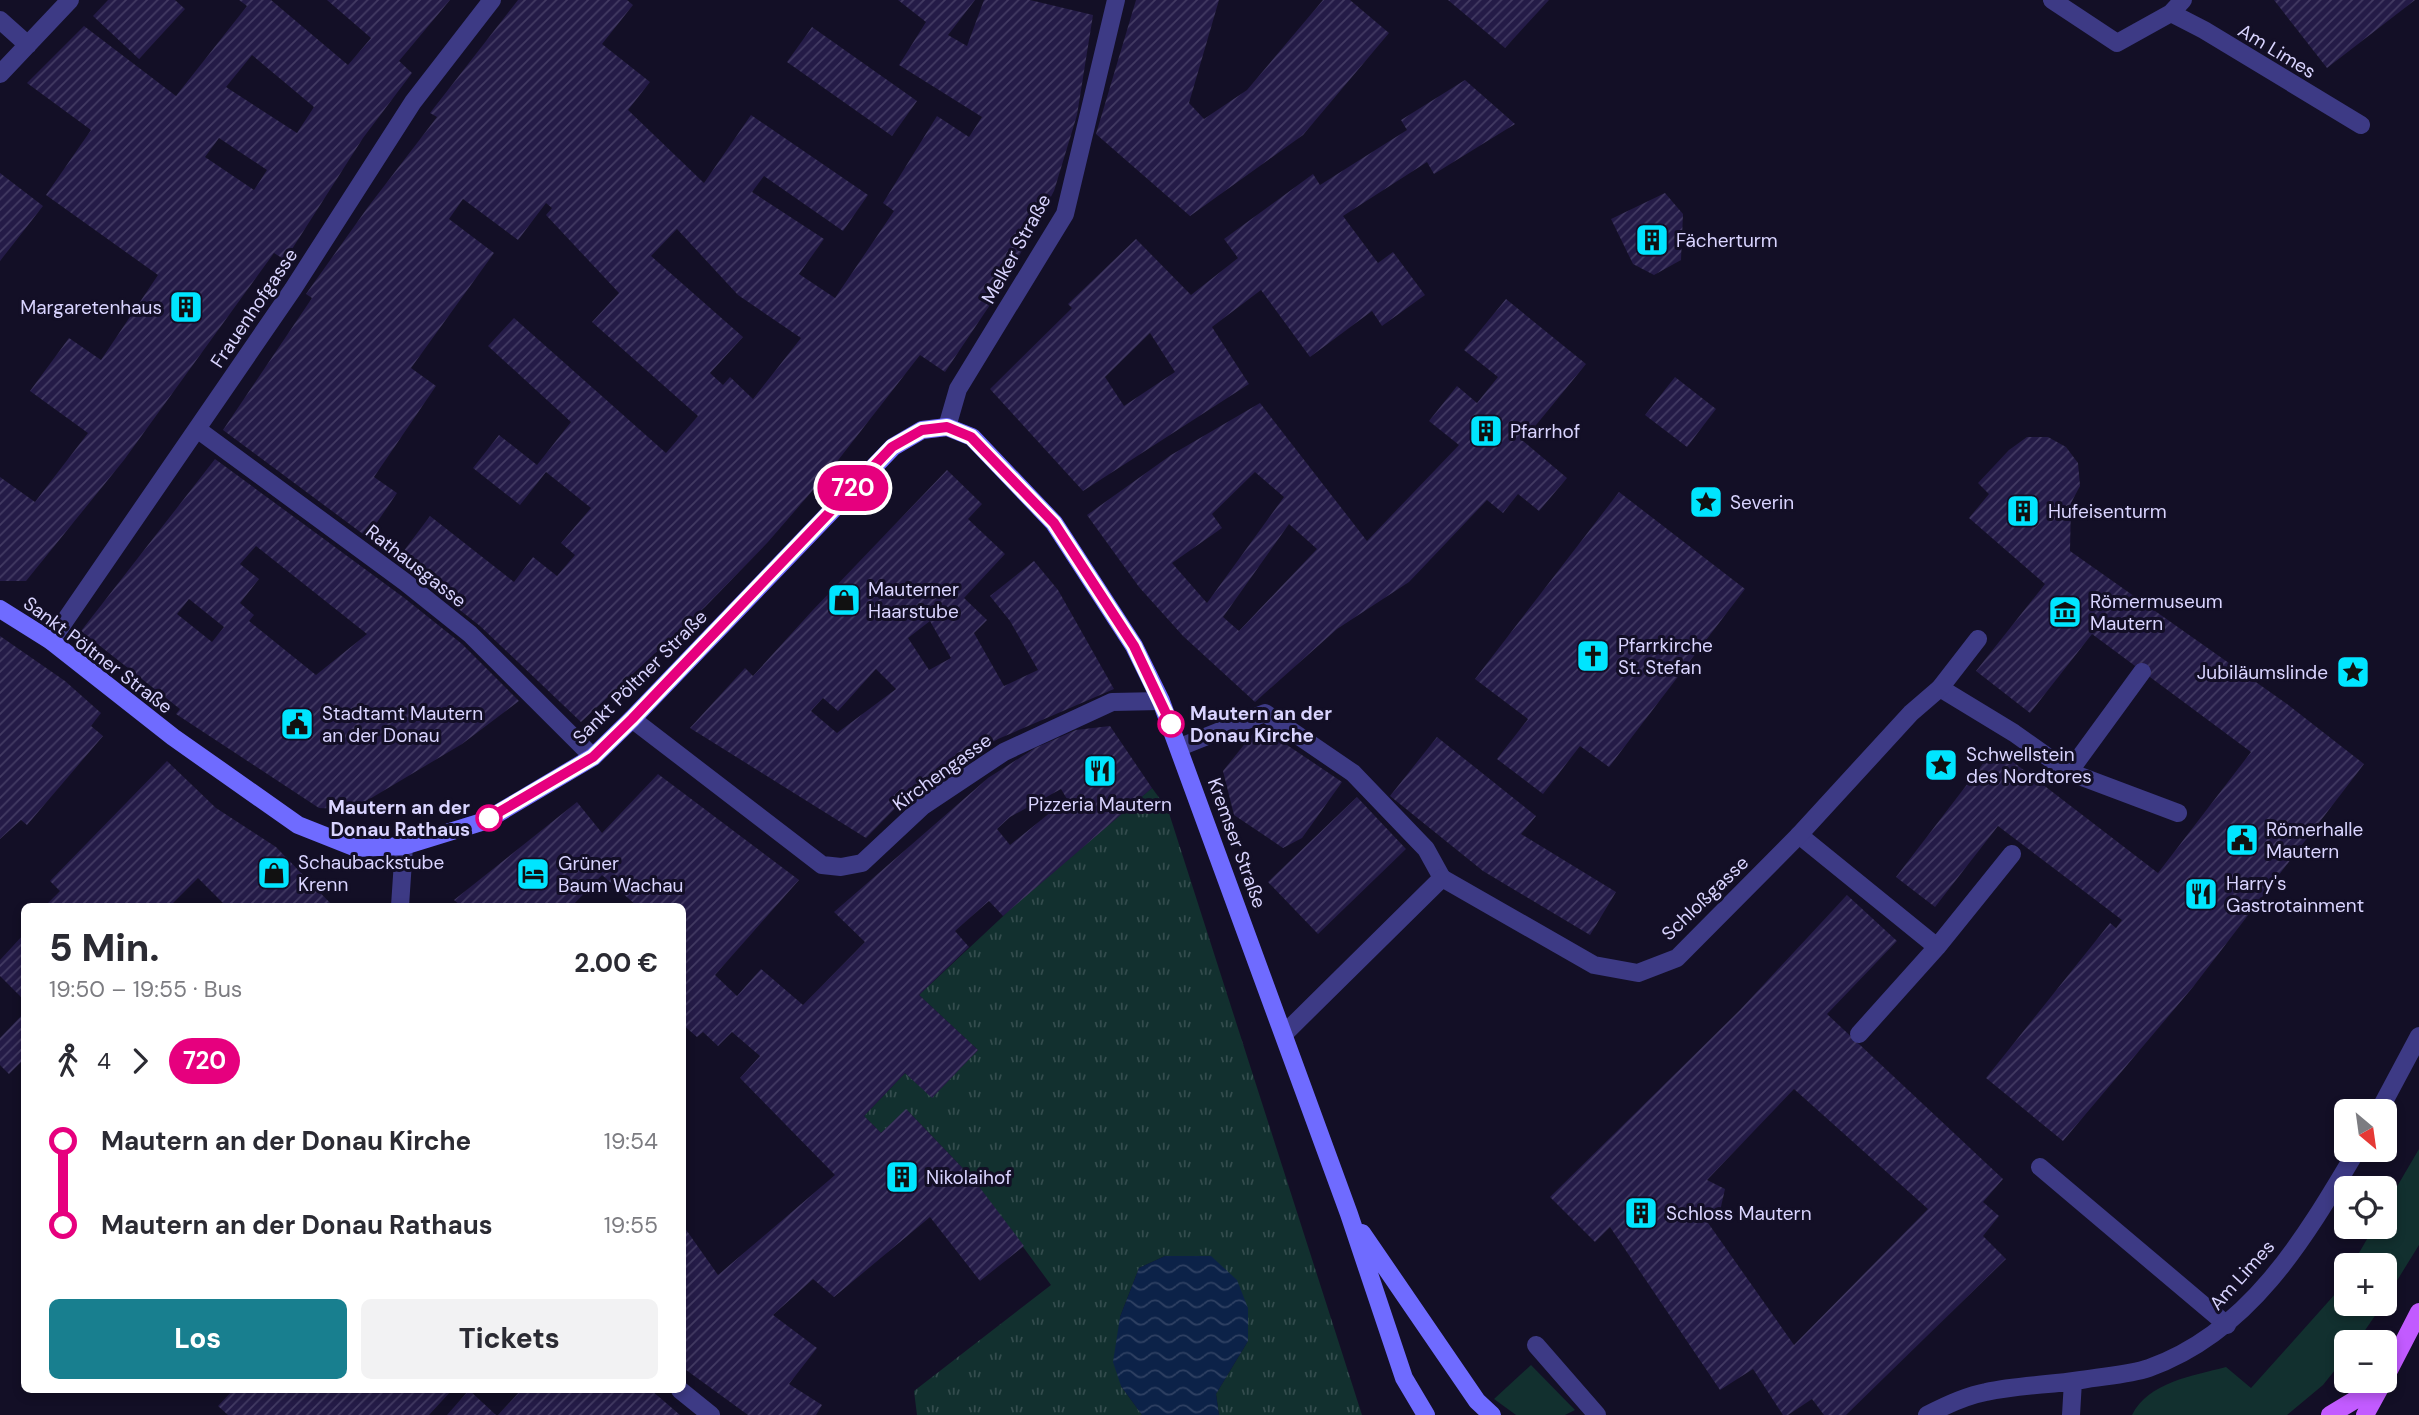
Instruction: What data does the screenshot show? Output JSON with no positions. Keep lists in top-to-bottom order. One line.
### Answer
{"streets":{"main road":["Sankt Pöltner Straße","Kremser Straße"],"street":["Am Limes","Melker Straße","Frauenhofgasse","Rathausgasse","Kirchengasse","Schloßgasse"]},"crossings":[["Melker Straße","Sankt Pöltner Straße"],["Melker Straße","Kremser Straße"],["Frauenhofgasse","Rathausgasse"],["Frauenhofgasse","Sankt Pöltner Straße"],["Rathausgasse","Sankt Pöltner Straße"],["Sankt Pöltner Straße","Kirchengasse"],["Sankt Pöltner Straße","Kremser Straße"],["Kirchengasse","Kremser Straße"]],"places":{"building":["Fächerturm","Margaretenhaus","Pfarrhof","Hufeisenturm","Nikolaihof","Schloss Mautern"],"place":["Severin","Jubiläumslinde","Schwellstein des Nordtores"],"shop":["Mauterner Haarstube","Schaubackstube Krenn"],"museum":["Römermuseum Mautern"],"church":["Pfarrkirche St. Stefan"],"public building":["Stadtamt Mautern an der Donau","Römerhalle Mautern"],"other":["Mautern an der Donau Kirche","Mautern an der Donau Rathaus"],"restaurant":["Pizzeria Mautern","Harry's Gastrotainment"],"hotel":["Grüner Baum Wachau"]},"lines":["bus line 720"],"north":"bottom right","page":{"on_map":"720","heading":["5 Min.","19:50 – 19:55 · Bus","2.00 €"],"legs":["4","720"],"map_buttons":["+","−"],"list":[{"name":"Mautern an der Donau Kirche","value":"19:54"},{"name":"Mautern an der Donau Rathaus","value":"19:55"}],"buttons":["Los","Tickets"]}}
